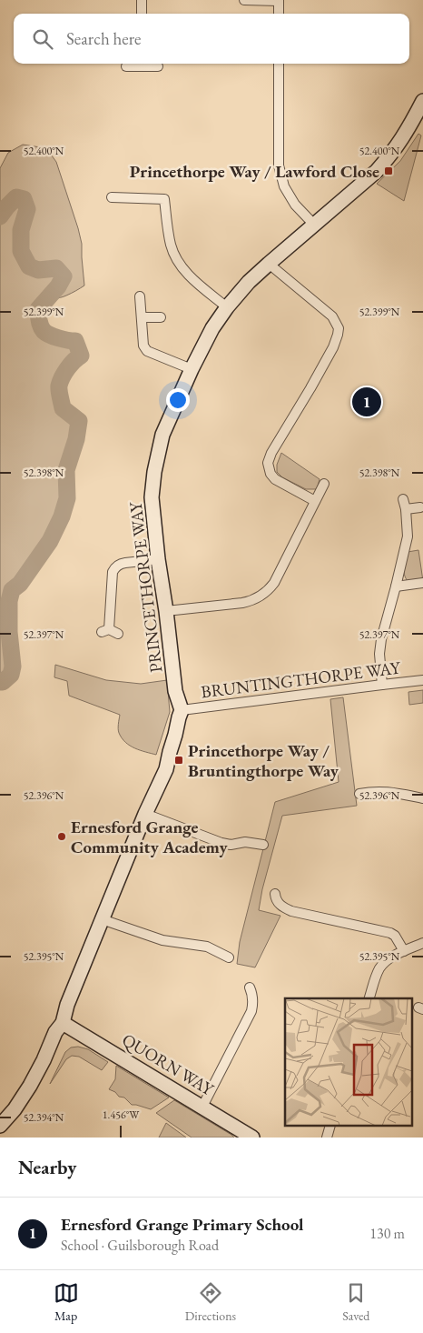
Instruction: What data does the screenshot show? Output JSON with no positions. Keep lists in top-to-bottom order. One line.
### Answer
{"streets":{"street":["PRINCETHORPE WAY","BRUNTINGTHORPE WAY","QUORN WAY"]},"crossings":[["PRINCETHORPE WAY","BRUNTINGTHORPE WAY"]],"places":{"transit":["Princethorpe Way / Lawford Close","Princethorpe Way / Bruntingthorpe Way"],"other":["Ernesford Grange Community Academy"]},"page":{"search":"Search here","pins":"1","heading":"Nearby","list":[{"mark":"1","name":"Ernesford Grange Primary School","note":"School · Guilsborough Road","value":"130 m"}],"nav":["Map","Directions","Saved"]},"coordinates":["52.400°N","52.399°N","52.398°N","52.397°N","52.396°N","52.395°N","1.456°W","52.394°N"]}
